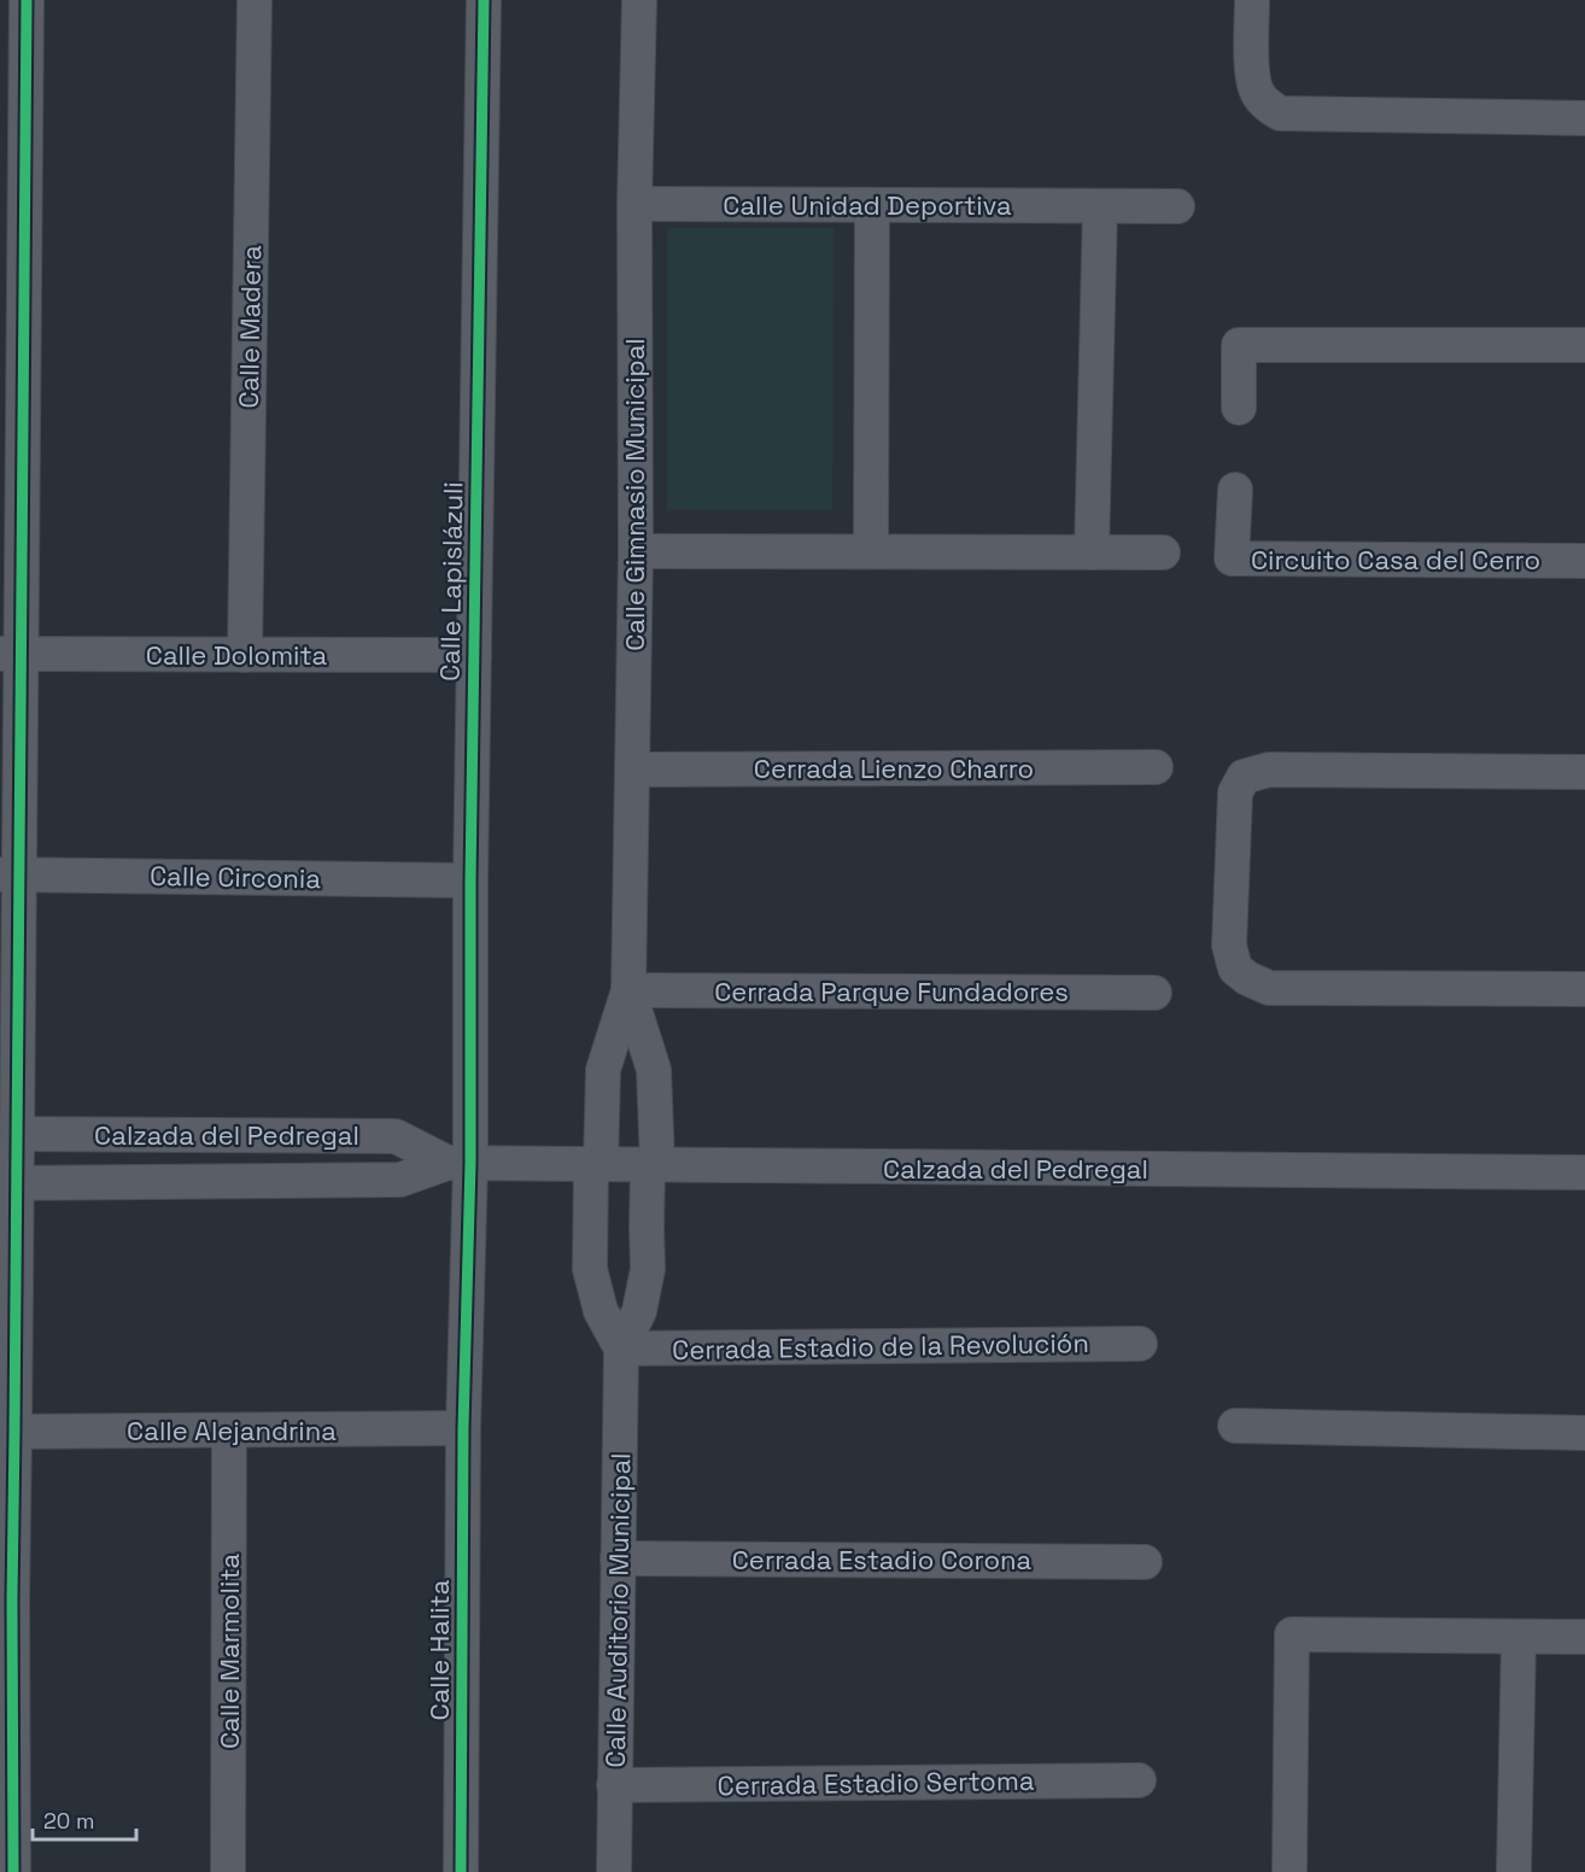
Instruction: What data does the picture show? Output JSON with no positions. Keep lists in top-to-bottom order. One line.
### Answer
{"streets":{"street":["Calle Unidad Deportiva","Calle Madera","Calle Gimnasio Municipal","Circuito Casa del Cerro","Calle Lapislázuli","Calle Dolomita","Cerrada Lienzo Charro","Calle Circonia","Cerrada Parque Fundadores","Calzada del Pedregal","Cerrada Estadio de la Revolución","Calle Alejandrina","Cerrada Estadio Corona","Calle Auditorio Municipal","Calle Halita","Calle Marmolita","Cerrada Estadio Sertoma"]},"crossings":[["Calle Unidad Deportiva","Calle Gimnasio Municipal"],["Calle Madera","Calle Dolomita"],["Calle Gimnasio Municipal","Cerrada Lienzo Charro"],["Calle Gimnasio Municipal","Cerrada Parque Fundadores"],["Calle Gimnasio Municipal","Calzada del Pedregal"],["Calle Gimnasio Municipal","Calle Auditorio Municipal"],["Calle Lapislázuli","Calle Dolomita"],["Calle Lapislázuli","Calle Circonia"],["Calle Lapislázuli","Calzada del Pedregal"],["Calle Lapislázuli","Calle Halita"],["Calzada del Pedregal","Calle Auditorio Municipal"],["Calzada del Pedregal","Calle Halita"],["Cerrada Estadio de la Revolución","Calle Auditorio Municipal"],["Calle Alejandrina","Calle Halita"],["Calle Alejandrina","Calle Marmolita"],["Cerrada Estadio Corona","Calle Auditorio Municipal"],["Calle Auditorio Municipal","Cerrada Estadio Sertoma"]],"scale_bar":"20 m"}
